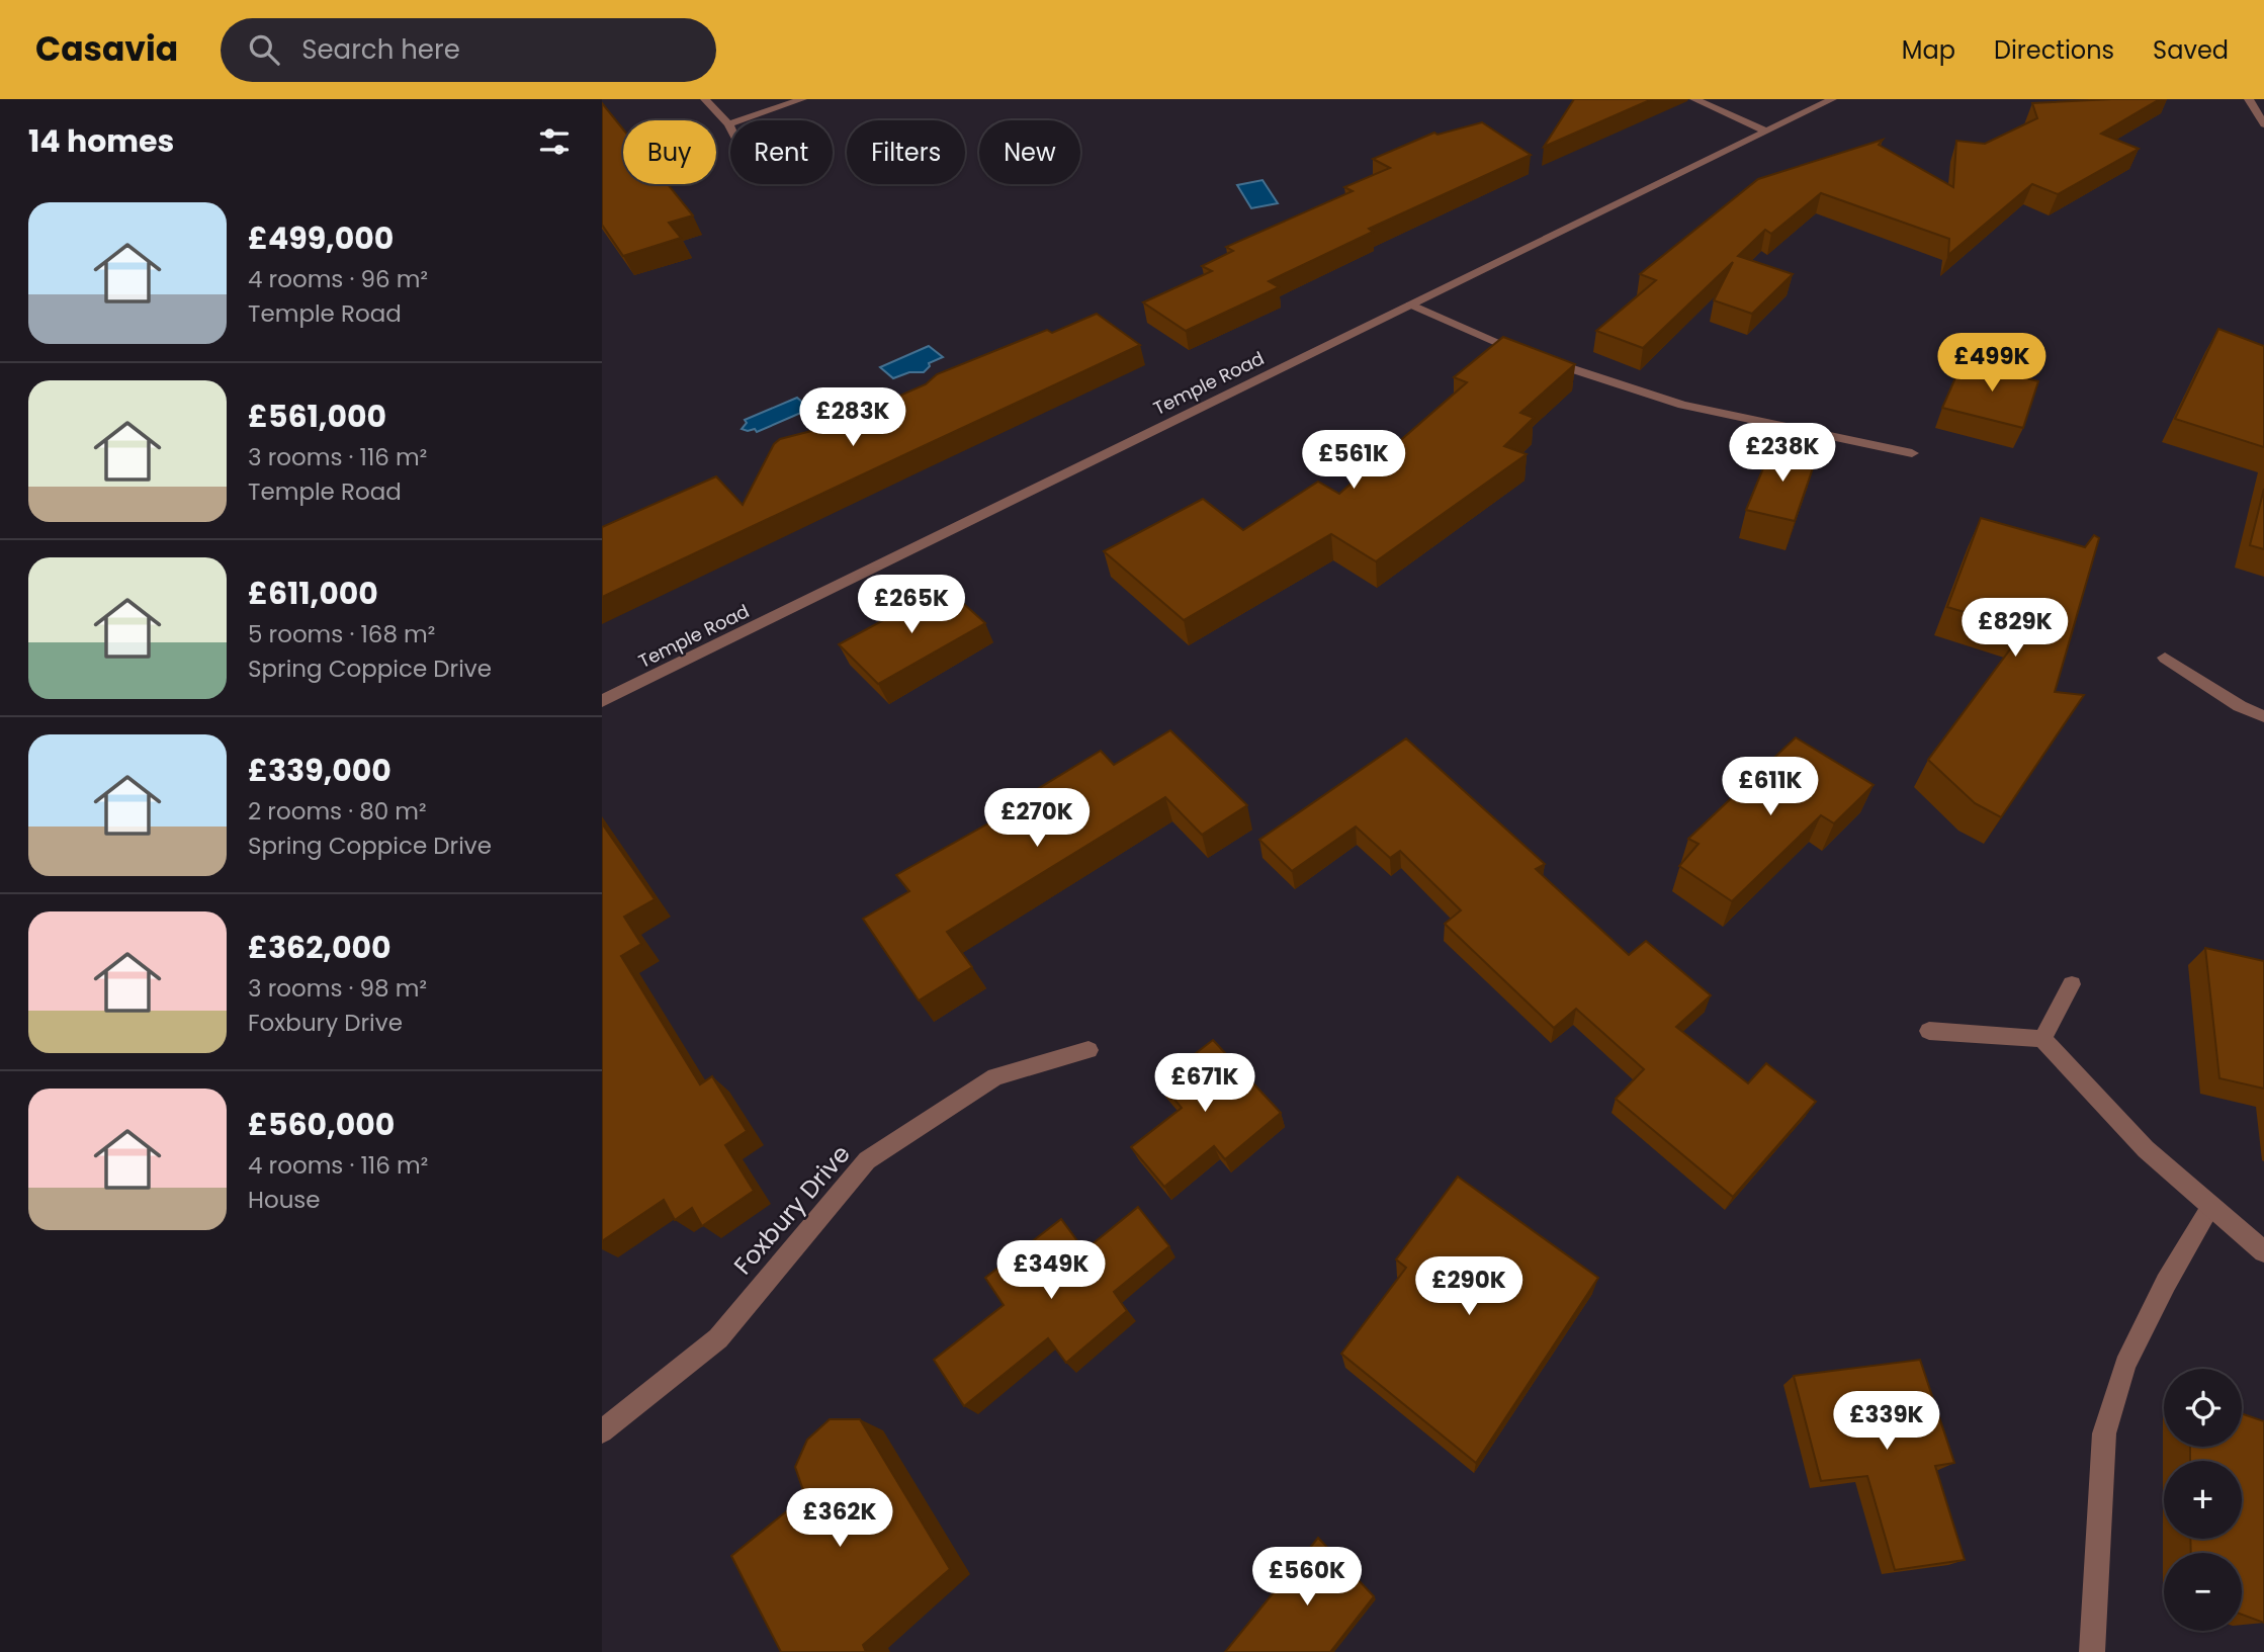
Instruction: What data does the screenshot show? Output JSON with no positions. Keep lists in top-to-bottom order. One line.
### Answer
{"streets":{"street":["Temple Road","Foxbury Drive"]},"page":{"header":"Casavia","search":"Search here","nav":["Map","Directions","Saved"],"heading":"14 homes","chip":["Buy","Rent","Filters","New"],"list":[{"name":"£499,000","note":"4 rooms · 96 m² · Temple Road"},{"name":"£561,000","note":"3 rooms · 116 m² · Temple Road"},{"name":"£611,000","note":"5 rooms · 168 m² · Spring Coppice Drive"},{"name":"£339,000","note":"2 rooms · 80 m² · Spring Coppice Drive"},{"name":"£362,000","note":"3 rooms · 98 m² · Foxbury Drive"},{"name":"£560,000","note":"4 rooms · 116 m² · House"}],"price":["£499K","£283K","£238K","£561K","£265K","£829K","£611K","£270K","£671K","£349K","£290K","£339K","£362K","£560K"],"map_buttons":["+","−"]}}
